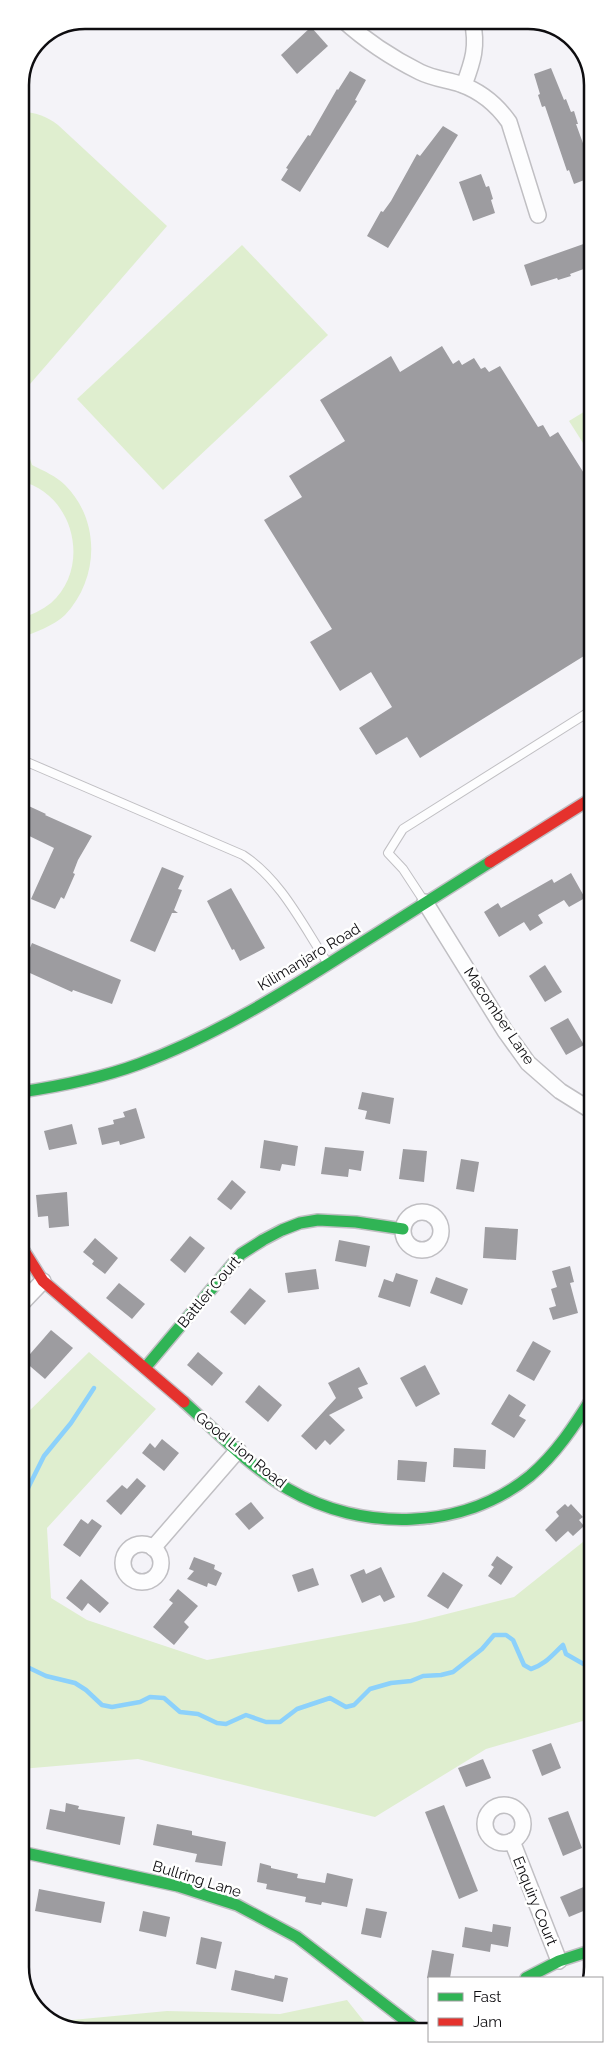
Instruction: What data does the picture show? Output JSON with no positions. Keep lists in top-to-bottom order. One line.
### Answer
{"streets":{"street":["Kilimanjaro Road","Macomber Lane","Battler Court","Good Lion Road","Bullring Lane","Enquiry Court"]},"crossings":[["Kilimanjaro Road","Macomber Lane"],["Battler Court","Good Lion Road"]],"legend":["Fast","Jam"]}
